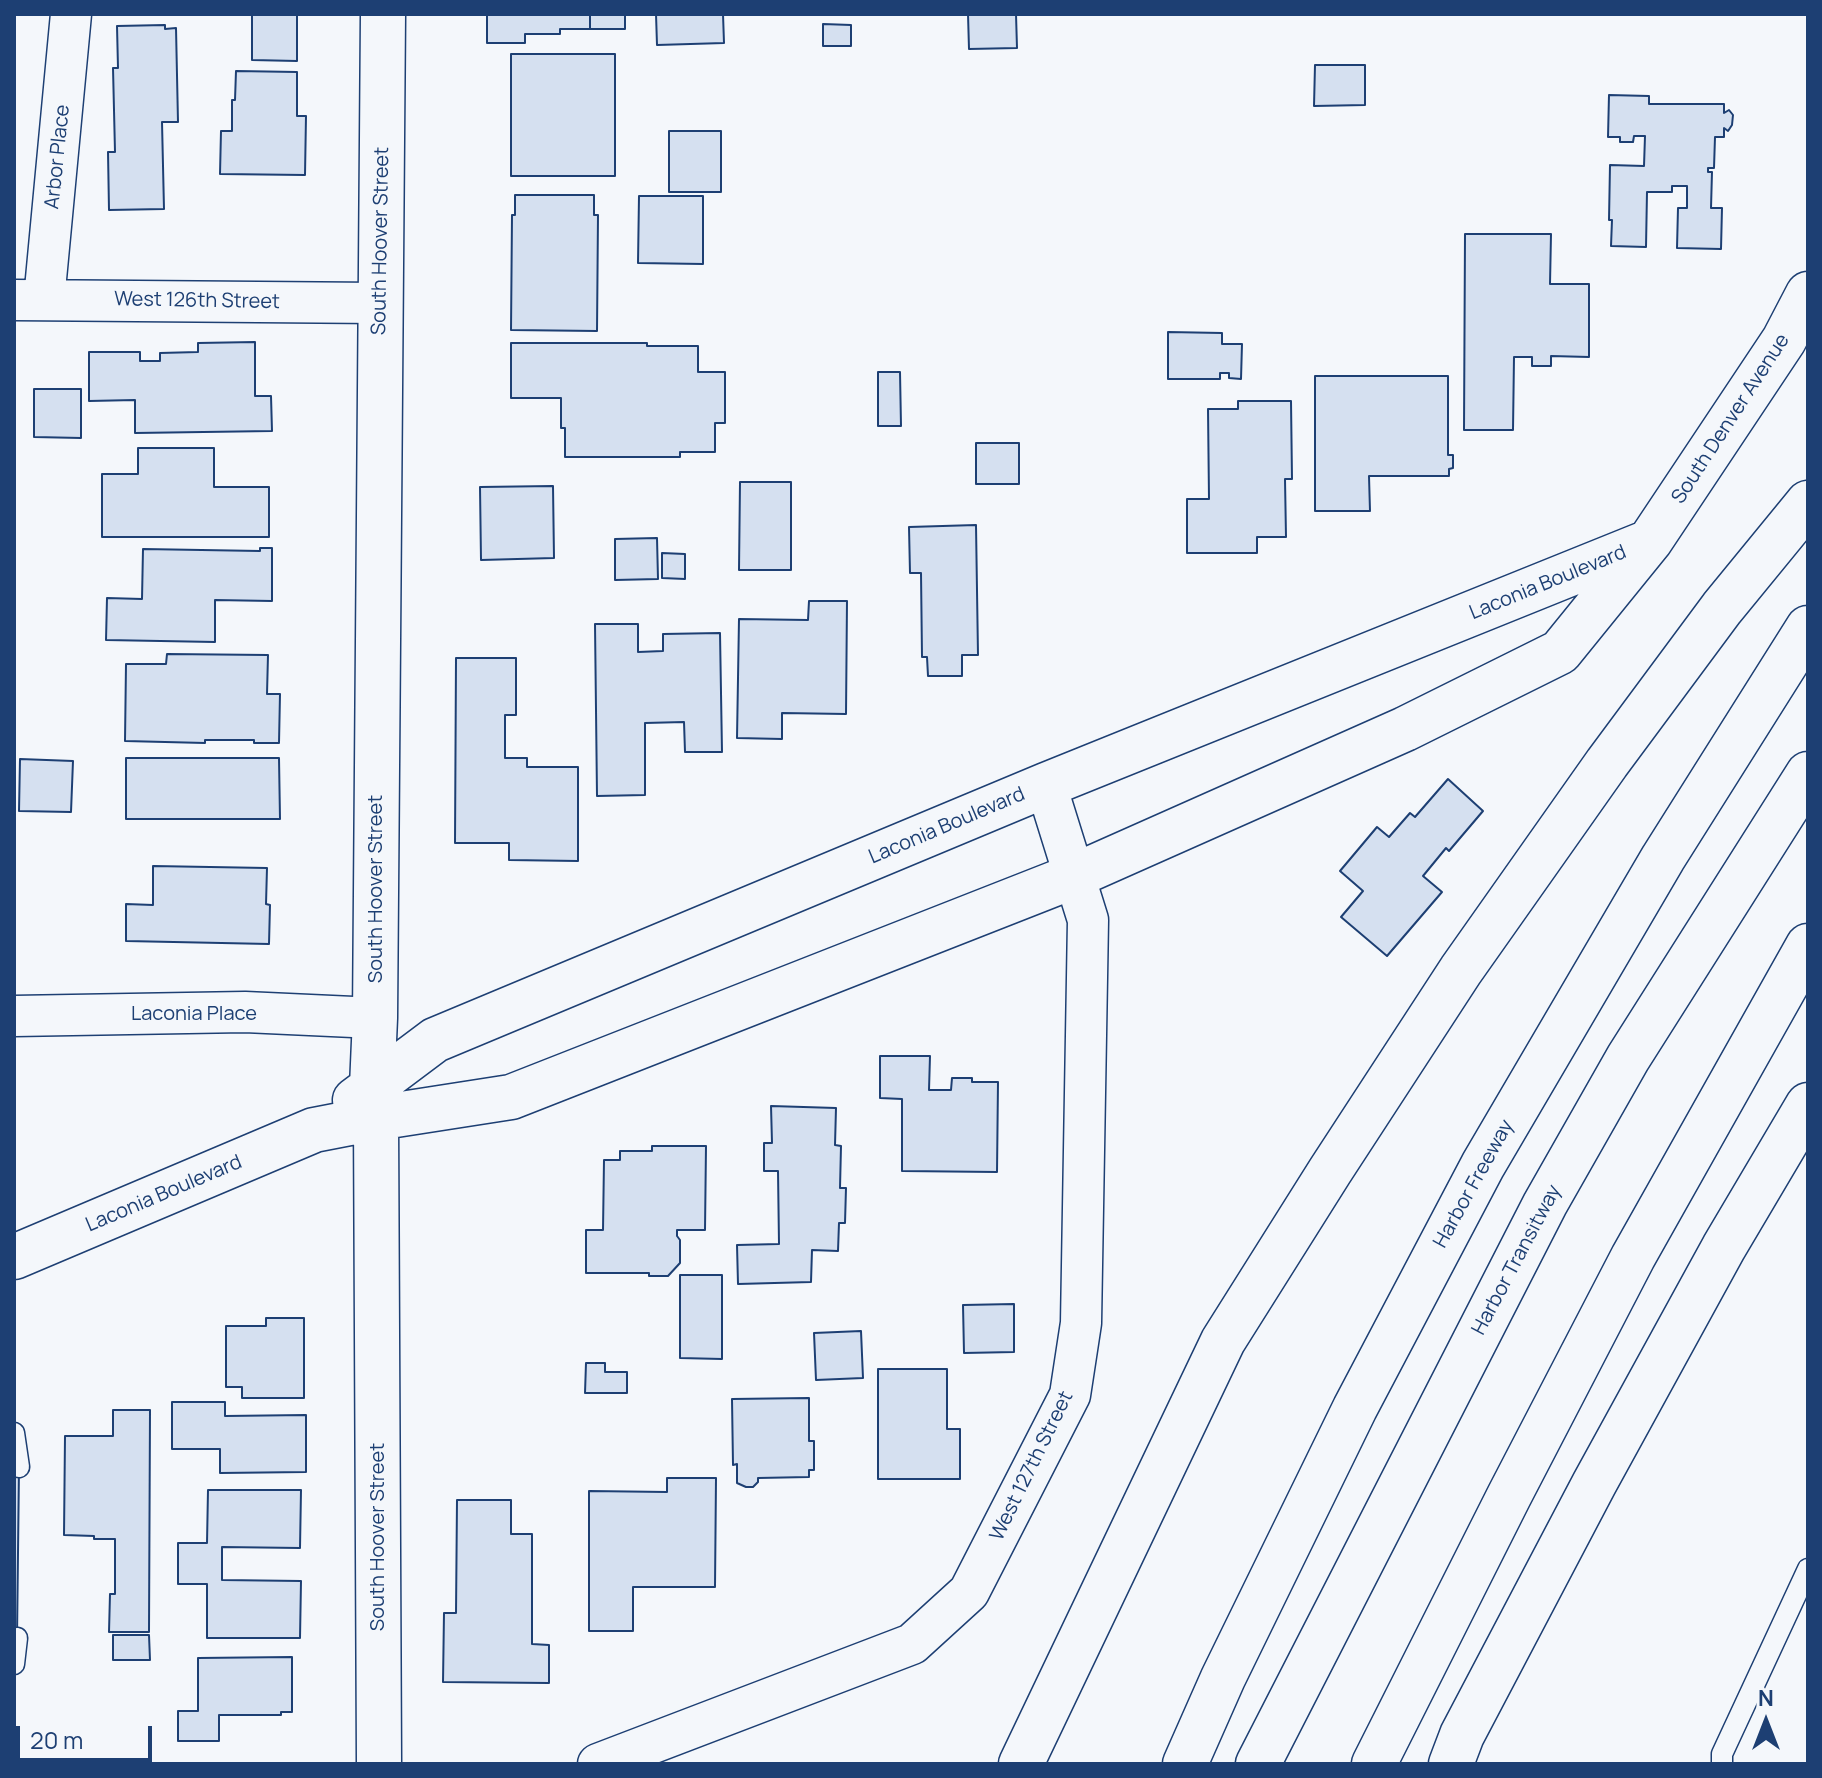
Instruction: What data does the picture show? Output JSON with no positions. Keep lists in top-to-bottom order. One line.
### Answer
{"streets":{"main road":["South Hoover Street","South Denver Avenue","Laconia Boulevard","Harbor Freeway","Harbor Transitway"],"street":["Arbor Place","West 126th Street","Laconia Place","West 127th Street"]},"crossings":[["Arbor Place","West 126th Street"],["South Hoover Street","West 126th Street"],["South Hoover Street","Laconia Boulevard"],["South Hoover Street","Laconia Place"],["South Denver Avenue","Laconia Boulevard"],["Laconia Boulevard","West 127th Street"]],"scale_bar":"20 m","north":"top"}
